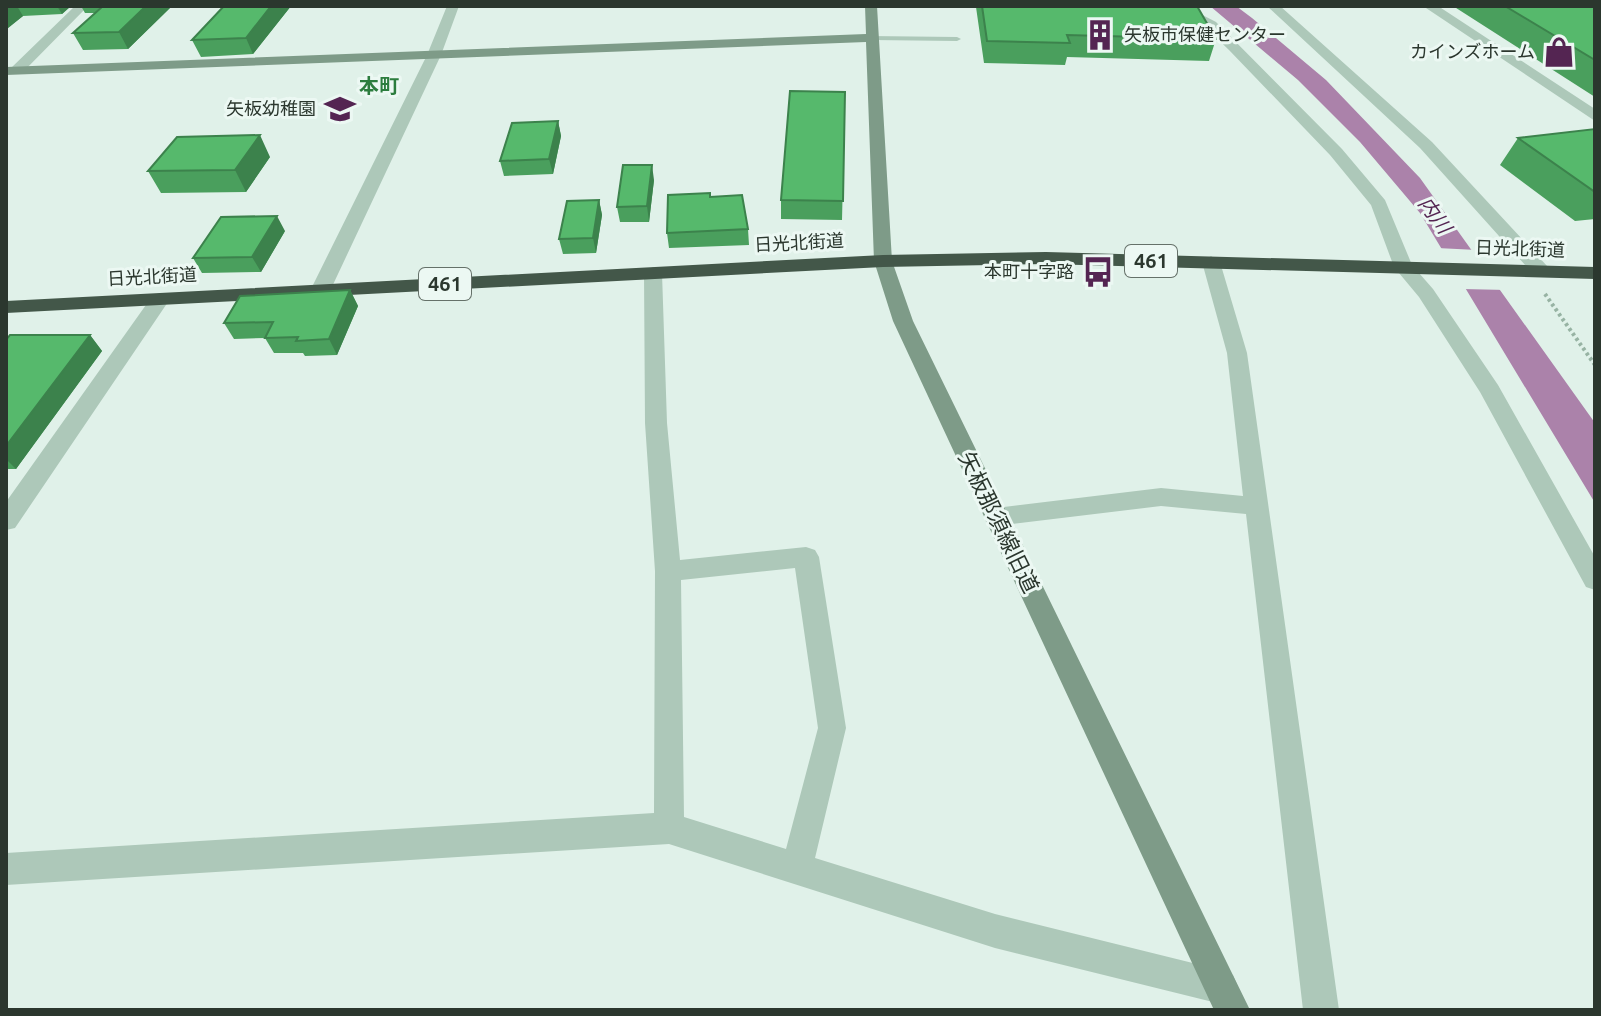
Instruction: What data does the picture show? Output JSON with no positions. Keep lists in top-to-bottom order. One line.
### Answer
{"streets":{"highway":["日光北街道","461"],"street":["矢板那須線旧道"]},"crossings":[["日光北街道","矢板那須線旧道"]],"districts":["本町"],"water":["内川"],"places":{"building":["矢板市保健センター"],"shop":["カインズホーム"],"school or university":["矢板幼稚園"],"bus stop":["本町十字路"]}}
